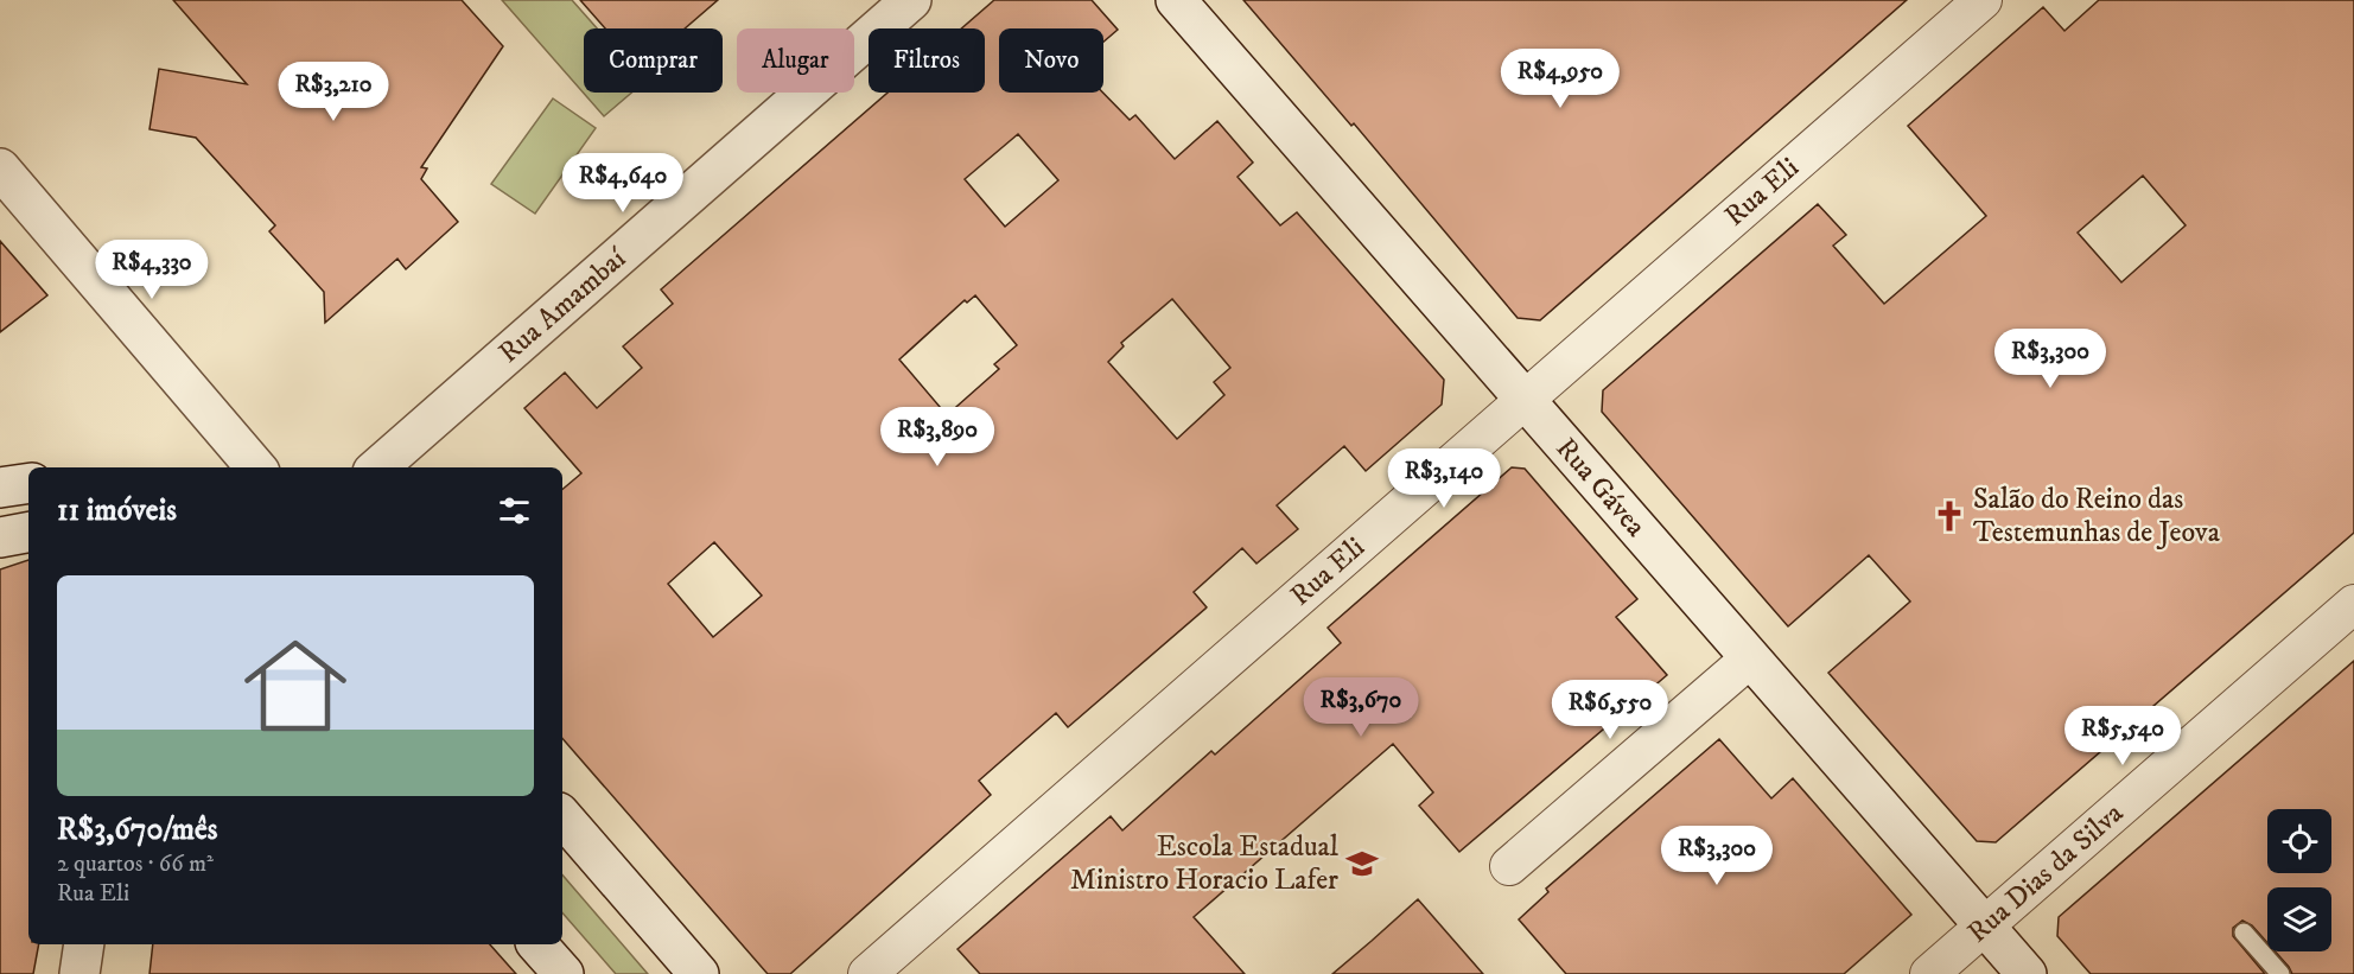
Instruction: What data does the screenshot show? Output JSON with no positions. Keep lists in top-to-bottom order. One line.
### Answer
{"streets":{"main road":["Rua Amambaí","Rua Gávea"],"street":["Rua Eli","Rua Dias da Silva"]},"crossings":[["Rua Eli","Rua Gávea"],["Rua Gávea","Rua Dias da Silva"]],"places":{"church":["Salão do Reino das Testemunhas de Jeova"],"school or university":["Escola Estadual Ministro Horacio Lafer"]},"page":{"chip":["Comprar","Alugar","Filtros","Novo"],"price":["R$4,950","R$3,210","R$4,640","R$4,330","R$3,300","R$3,890","R$3,140","R$3,670","R$6,550","R$5,540","R$3,300"],"heading":"11 imóveis","list":[{"name":"R$3,670/mês","note":"2 quartos · 66 m² · Rua Eli"}]}}
